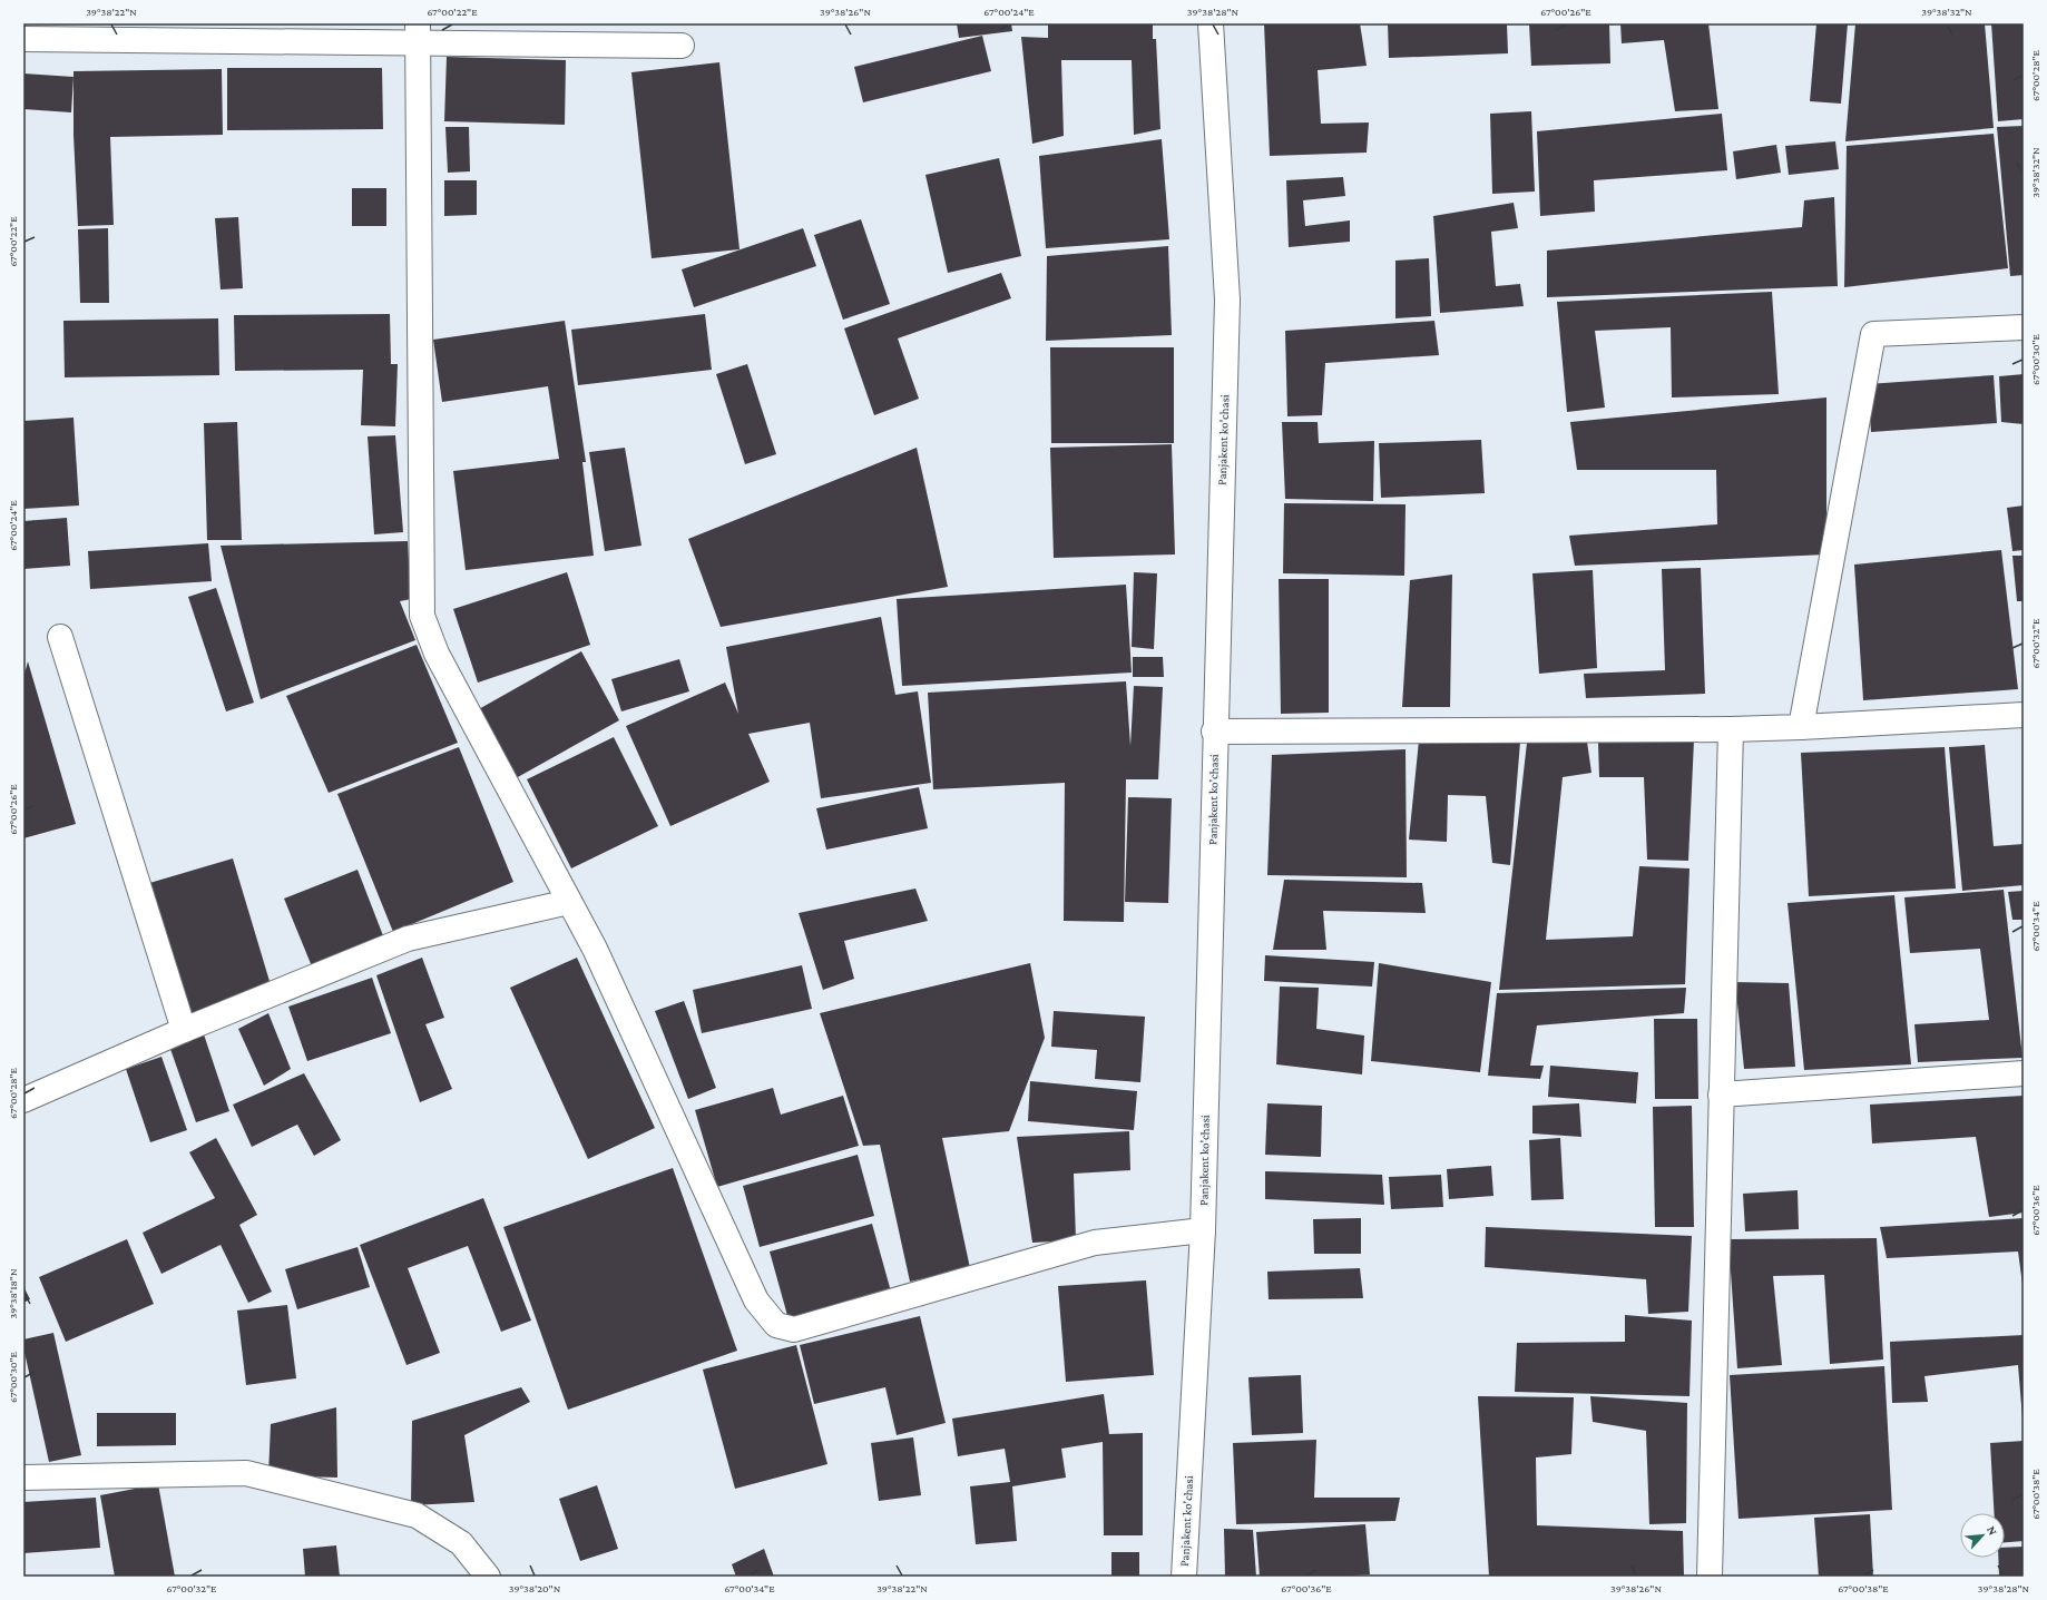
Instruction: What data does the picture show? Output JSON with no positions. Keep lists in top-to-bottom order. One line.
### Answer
{"streets":{"street":["Panjakent ko'chasi"]},"north":"top right","coordinates":["39°38'22\"N","67°00'22\"E","39°38'26\"N","67°00'24\"E","39°38'28\"N","67°00'26\"E","39°38'32\"N","67°00'28\"E","67°00'30\"E","67°00'32\"E","67°00'34\"E","67°00'36\"E","39°38'18\"N","67°00'38\"E","39°38'20\"N"]}
